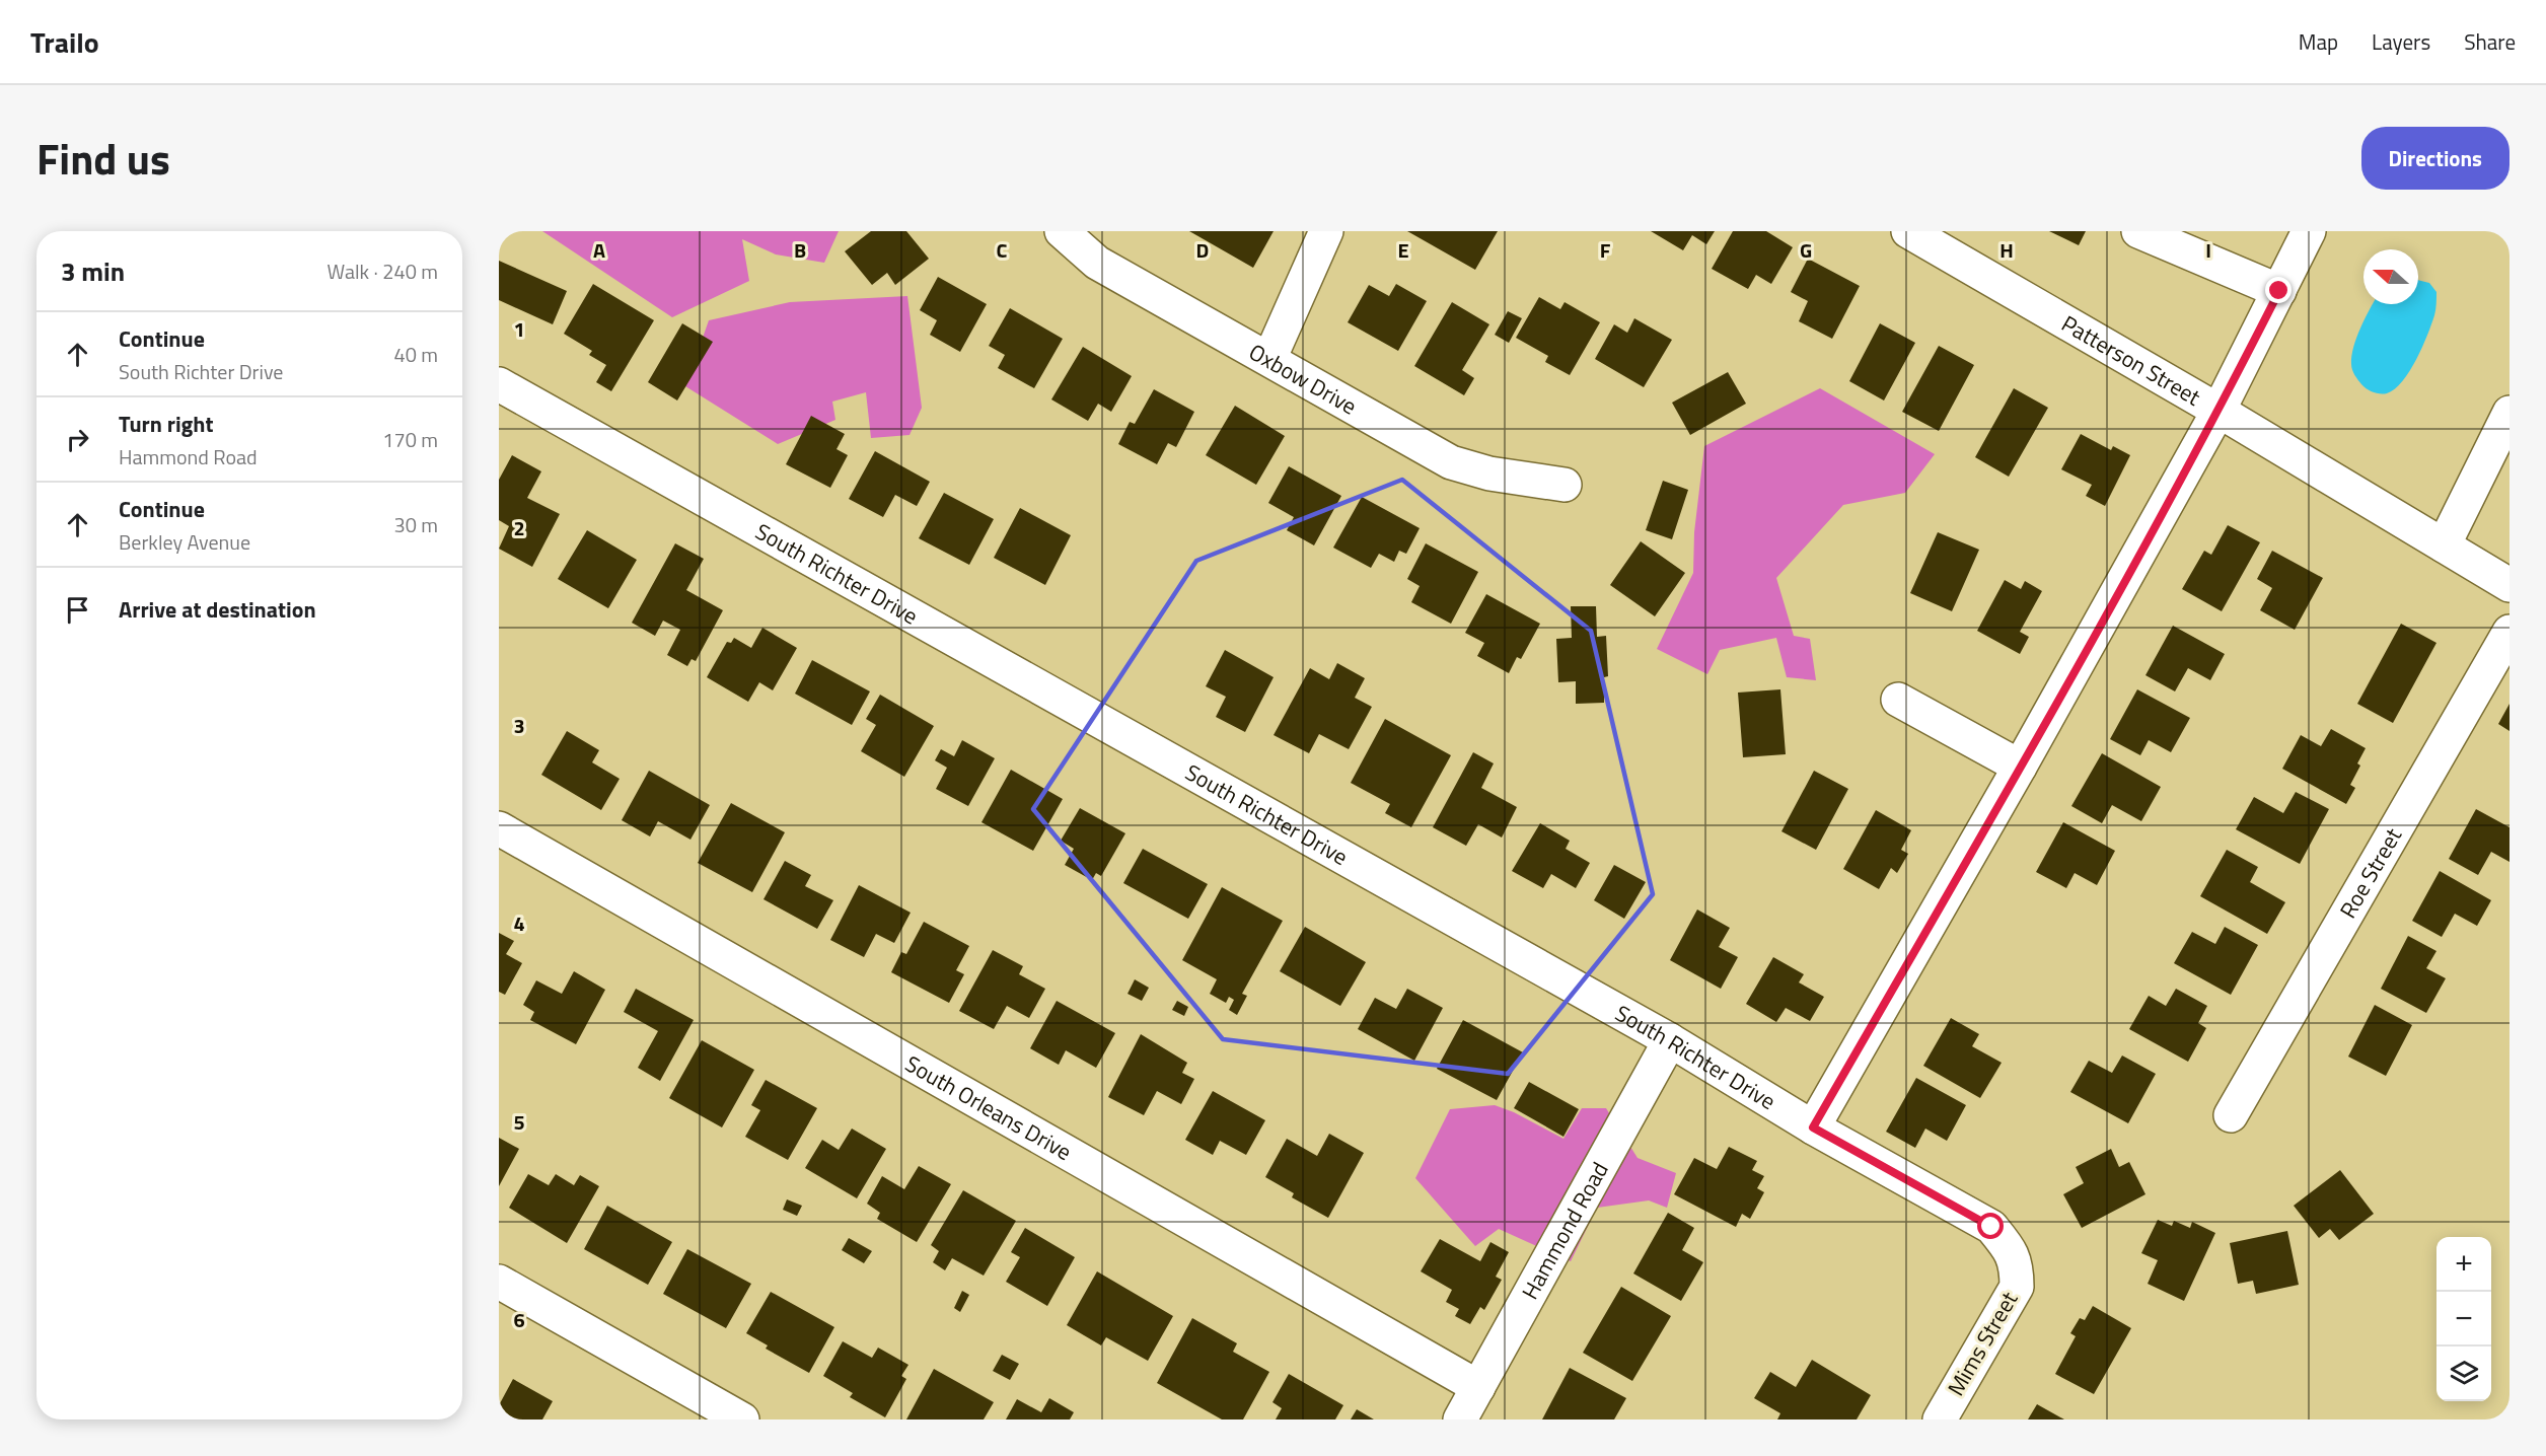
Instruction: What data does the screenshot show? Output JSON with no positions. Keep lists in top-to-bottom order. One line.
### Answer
{"streets":{"street":["Patterson Street","Oxbow Drive","South Richter Drive","Roe Street","South Orleans Drive","Hammond Road","Mims Street"]},"crossings":[["South Richter Drive","Hammond Road"],["South Richter Drive","Mims Street"],["South Orleans Drive","Hammond Road"]],"north":"left","page":{"header":"Trailo","nav":["Map","Layers","Share"],"title":"Find us","buttons":"Directions","heading":["3 min","Walk · 240 m"],"list":[["Continue","South Richter Drive","40 m"],["Turn right","Hammond Road","170 m"],["Continue","Berkley Avenue","30 m"],"Arrive at destination"],"map_buttons":["+","−"]},"grid":{"columns":["A","B","C","D","E","F","G","H","I"],"rows":["1","2","3","4","5","6"]}}
